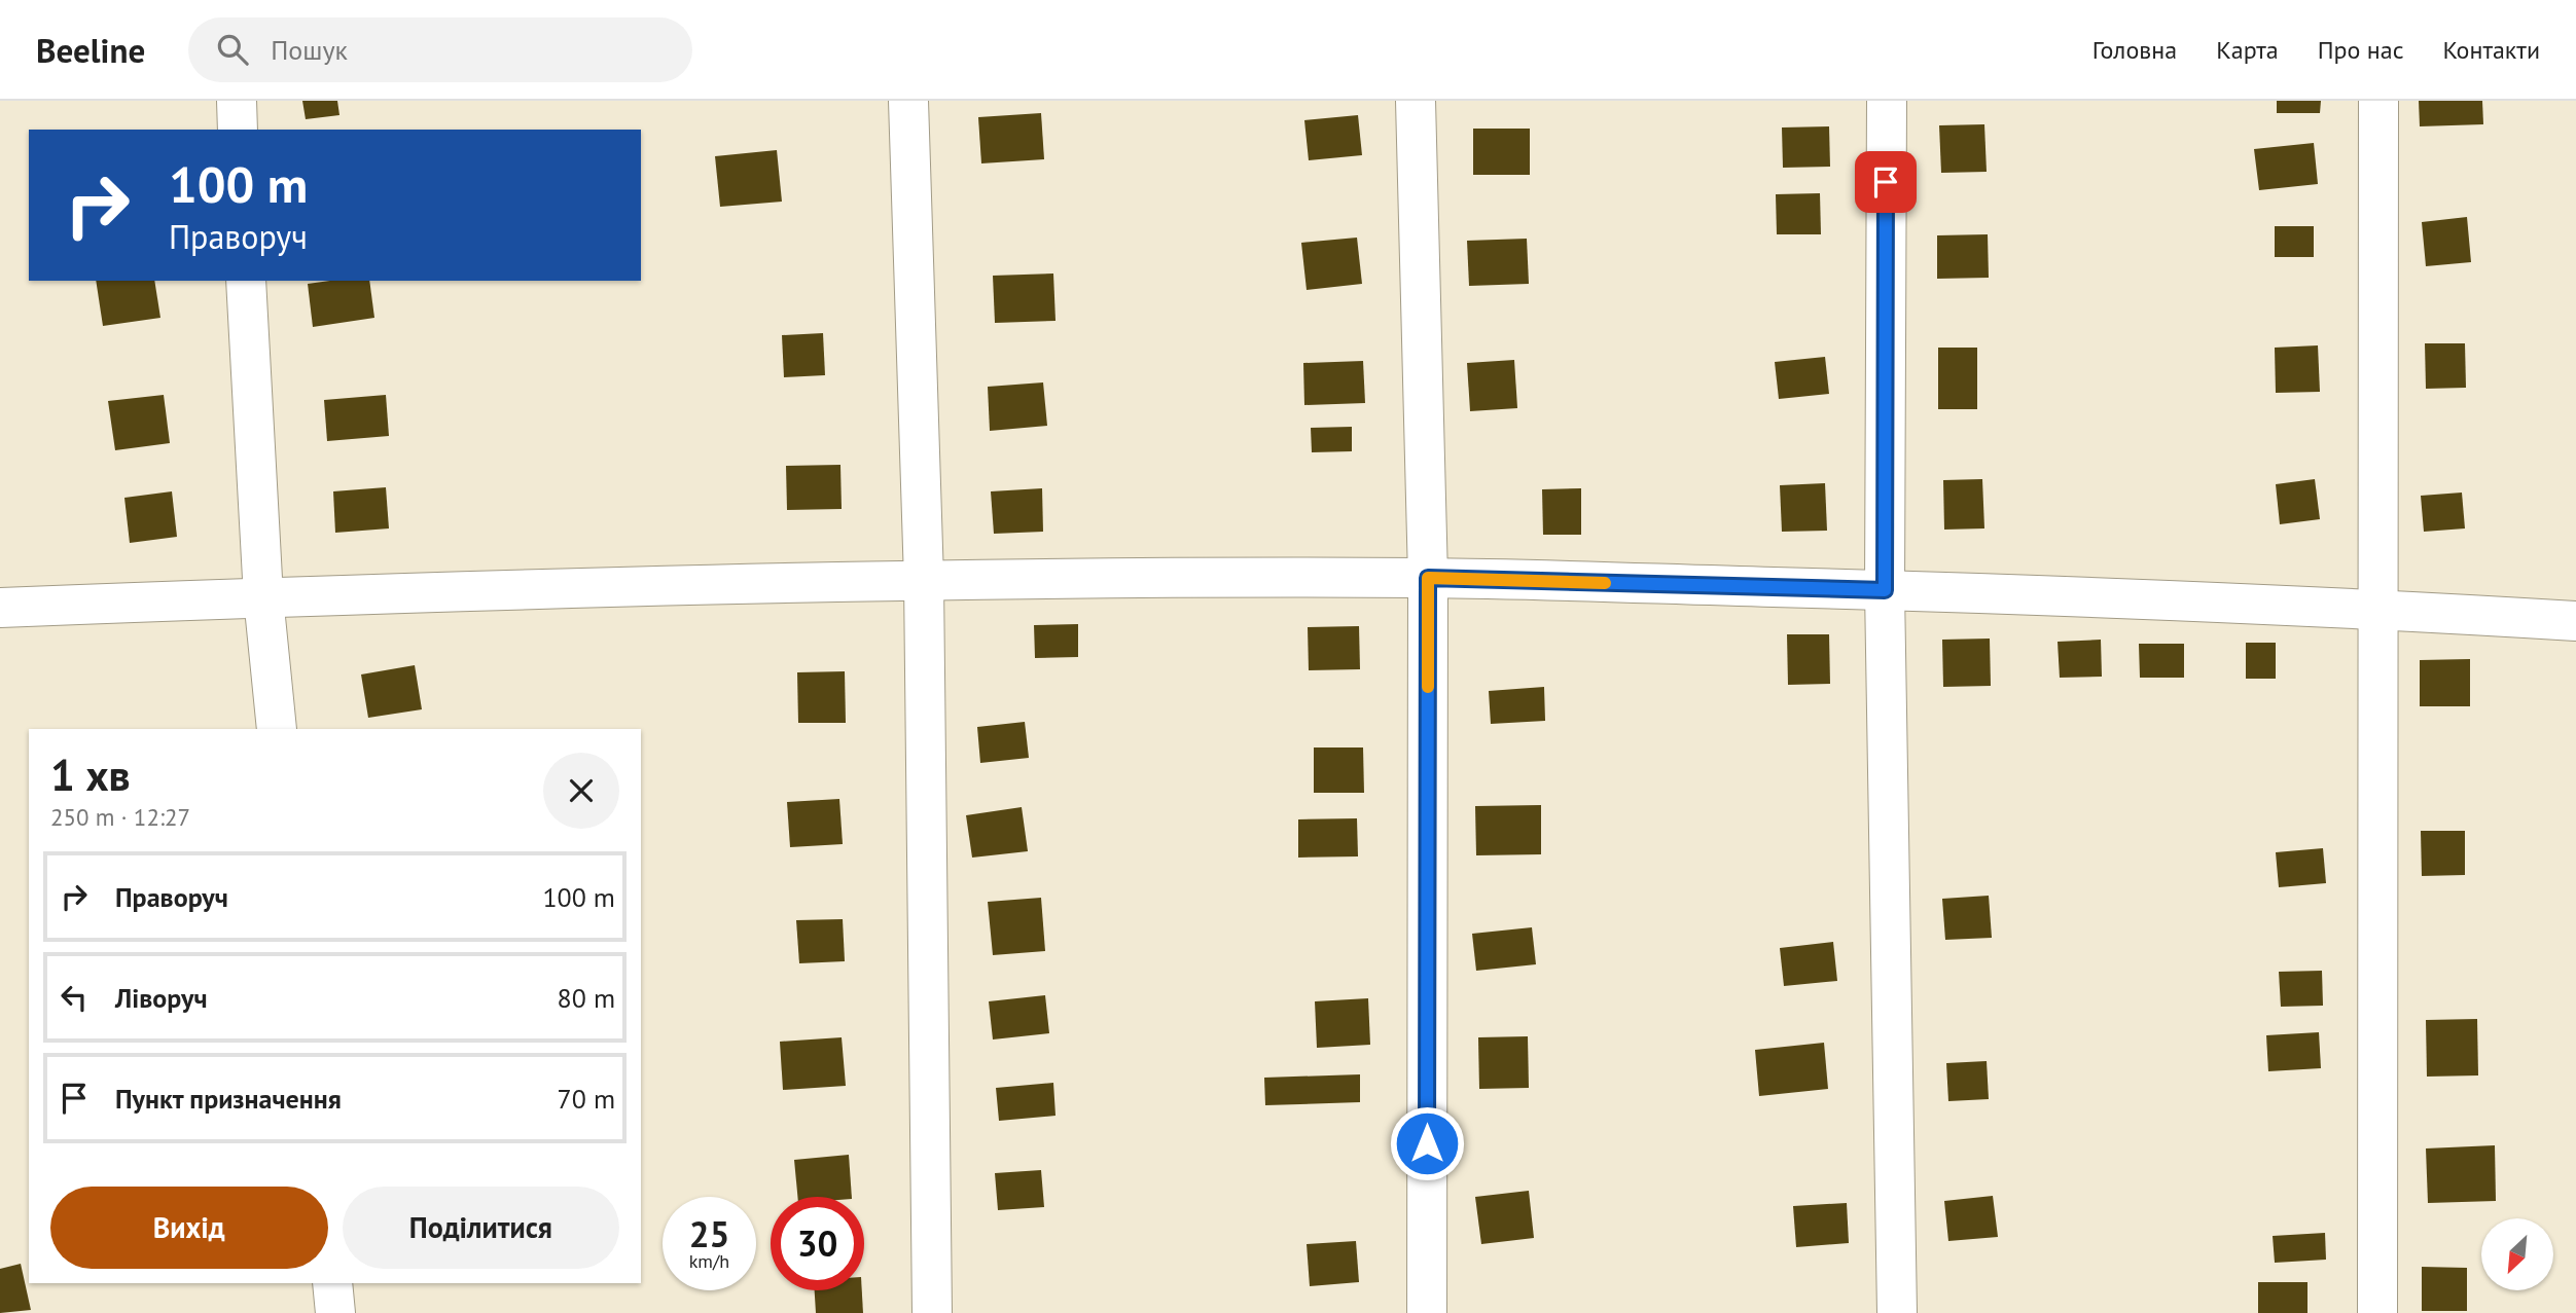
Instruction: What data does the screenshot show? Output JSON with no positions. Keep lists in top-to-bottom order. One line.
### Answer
{"north":"bottom left","page":{"header":"Beeline","search":"Пошук","nav":["Головна","Карта","Про нас","Контакти"],"turn":["100 m","Праворуч"],"heading":["1 хв","250 m · 12:27"],"list":[{"name":"Праворуч","value":"100 m"},{"name":"Ліворуч","value":"80 m"},{"name":"Пункт призначення","value":"70 m"}],"buttons":["Вихід","Поділитися"],"speed":"25 km/h","limit":"30"}}
